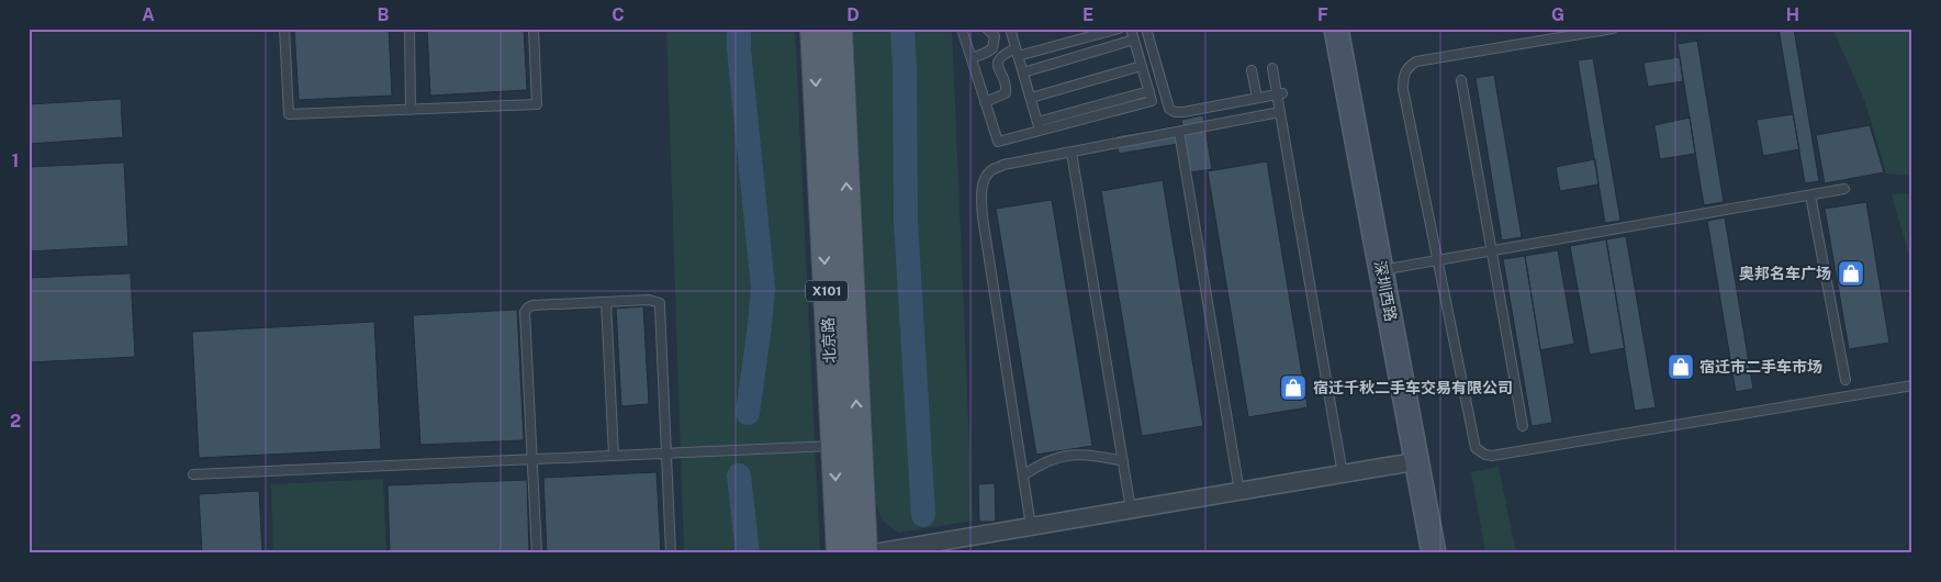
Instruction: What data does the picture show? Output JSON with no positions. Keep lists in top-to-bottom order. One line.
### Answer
{"streets":{"main road":["X101","北京路"],"street":["深圳西路"]},"places":{"shop":["奥邦名车广场","宿迁市二手车市场","宿迁千秋二手车交易有限公司"]},"grid":{"columns":["A","B","C","D","E","F","G","H"],"rows":["1","2"]}}
